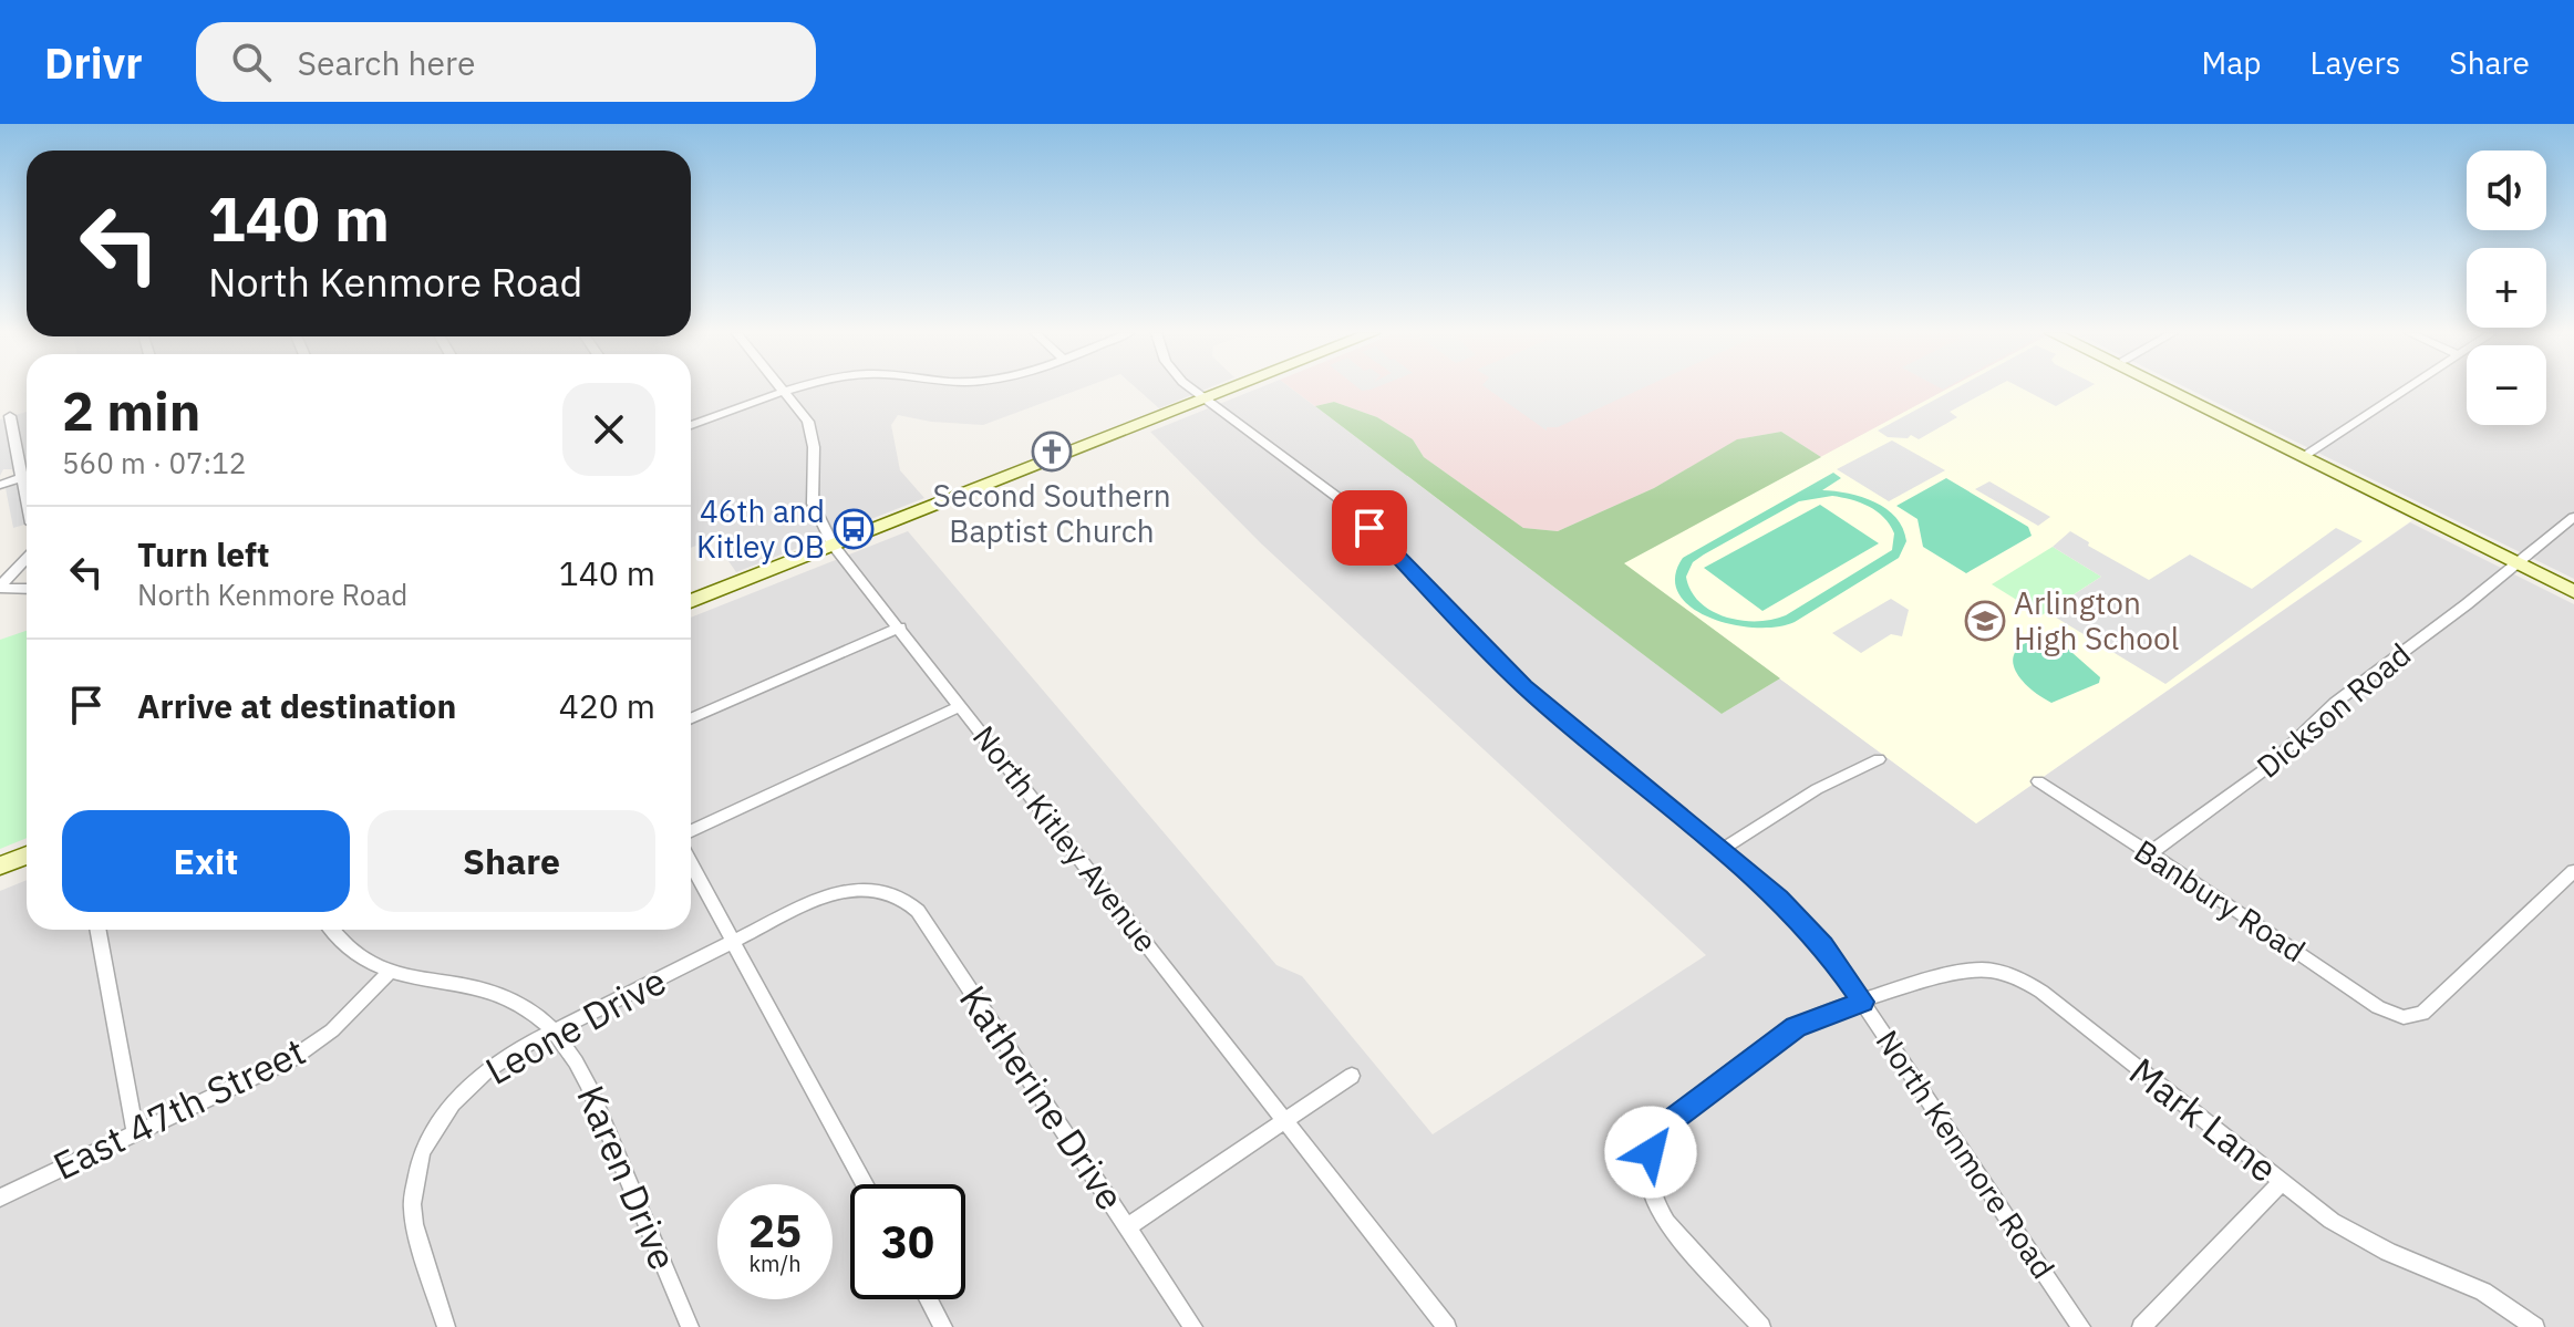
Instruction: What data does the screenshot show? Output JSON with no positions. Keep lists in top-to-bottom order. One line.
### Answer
{"streets":{"street":["Dickson Road","North Kitley Avenue","Banbury Road","Leone Drive","Katherine Drive","East 47th Street","Mark Lane","North Kenmore Road","Karen Drive"]},"crossings":[["Dickson Road","Banbury Road"],["Leone Drive","Katherine Drive"],["Leone Drive","Karen Drive"],["East 47th Street","Karen Drive"],["Mark Lane","North Kenmore Road"]],"places":{"church":["Second Southern Baptist Church"],"bus stop":["46th and Kitley OB"],"school or university":["Arlington High School"]},"page":{"header":"Drivr","search":"Search here","nav":["Map","Layers","Share"],"map_buttons":["+","−"],"turn":["140 m","North Kenmore Road"],"heading":["2 min","560 m · 07:12"],"list":[{"name":"Turn left","note":"North Kenmore Road","value":"140 m"},{"name":"Arrive at destination","value":"420 m"}],"buttons":["Exit","Share"],"speed":"25 km/h","limit":"30"}}
